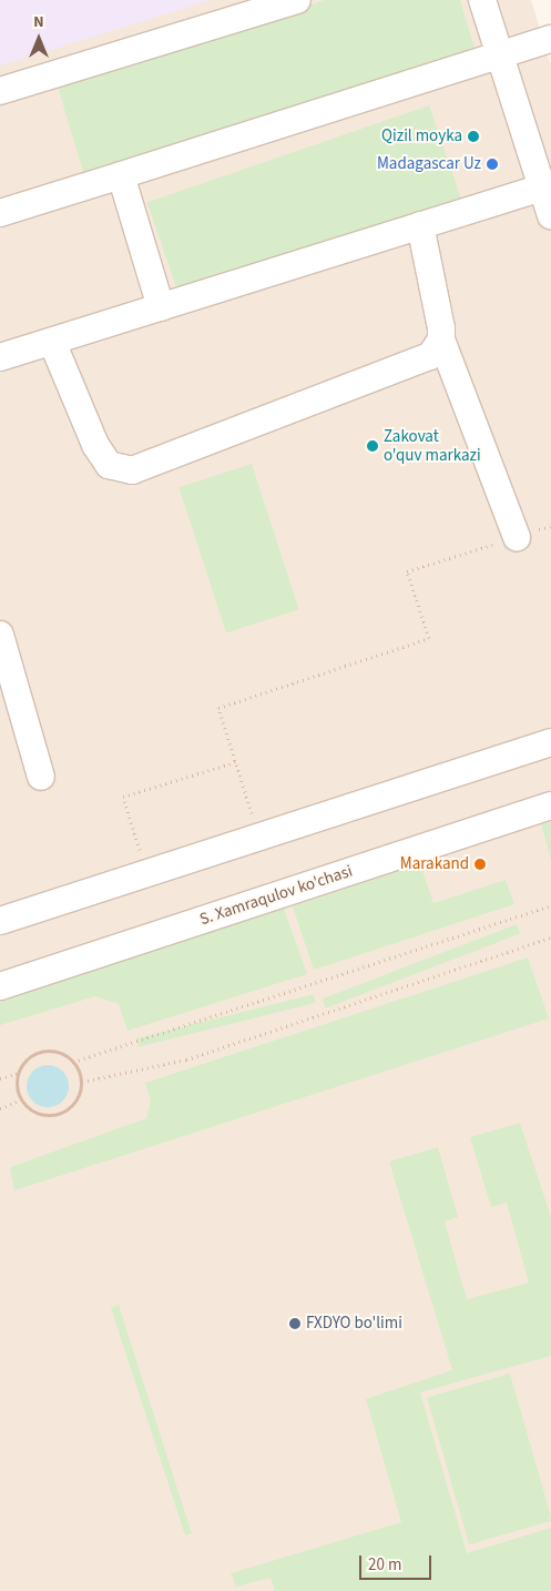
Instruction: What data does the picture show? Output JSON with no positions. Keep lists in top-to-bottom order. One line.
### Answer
{"streets":{"street":["S. Xamraqulov ko'chasi"]},"places":["Qizil moyka","Madagascar Uz","Zakovat o'quv markazi","Marakand","FXDYO bo'limi"],"scale_bar":"20 m","north":"top"}
